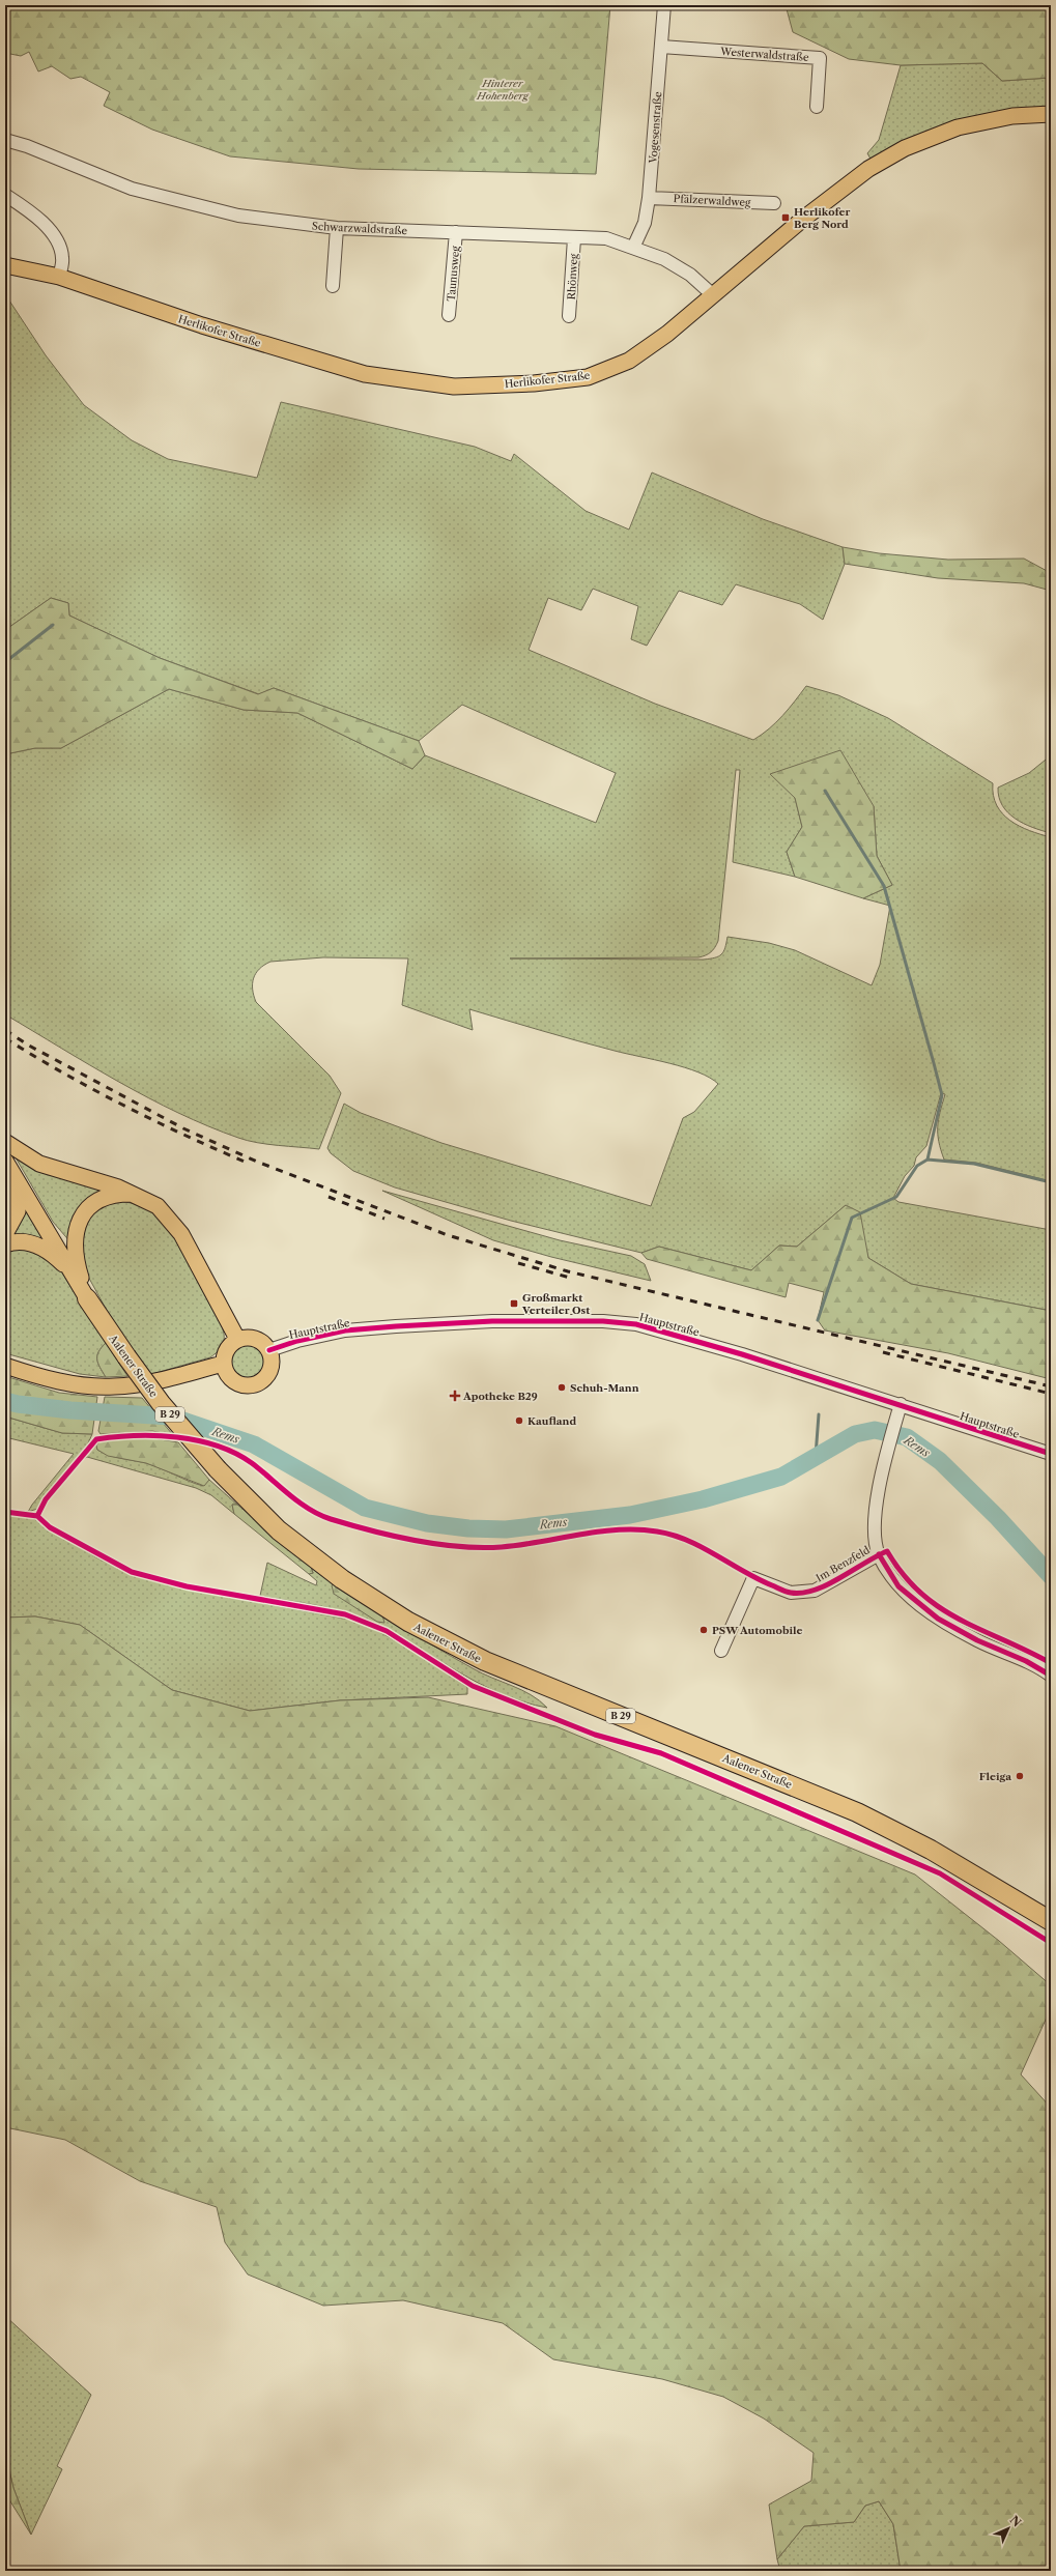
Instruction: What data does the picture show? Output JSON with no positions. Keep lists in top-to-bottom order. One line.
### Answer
{"streets":{"highway":["Aalener Straße","B 29"],"main road":["Herlikofer Straße"],"street":["Westerwaldstraße","Vogesenstraße","Pfälzerwaldweg","Schwarzwaldstraße","Taunusweg","Rhönweg","Hauptstraße","Im Benzfeld"]},"crossings":[["Westerwaldstraße","Vogesenstraße"],["Vogesenstraße","Pfälzerwaldweg"],["Vogesenstraße","Schwarzwaldstraße"],["Schwarzwaldstraße","Taunusweg"],["Schwarzwaldstraße","Rhönweg"],["Schwarzwaldstraße","Herlikofer Straße"],["Hauptstraße","Im Benzfeld"]],"water":["Rems"],"parks":["Hinterer Hohenberg"],"places":{"transit":["Herlikofer Berg Nord","Großmarkt Verteiler Ost"],"other":["Schuh-Mann","Kaufland","PSW Automobile","Fleiga"],"health":["Apotheke B29"]},"north":"top right"}
